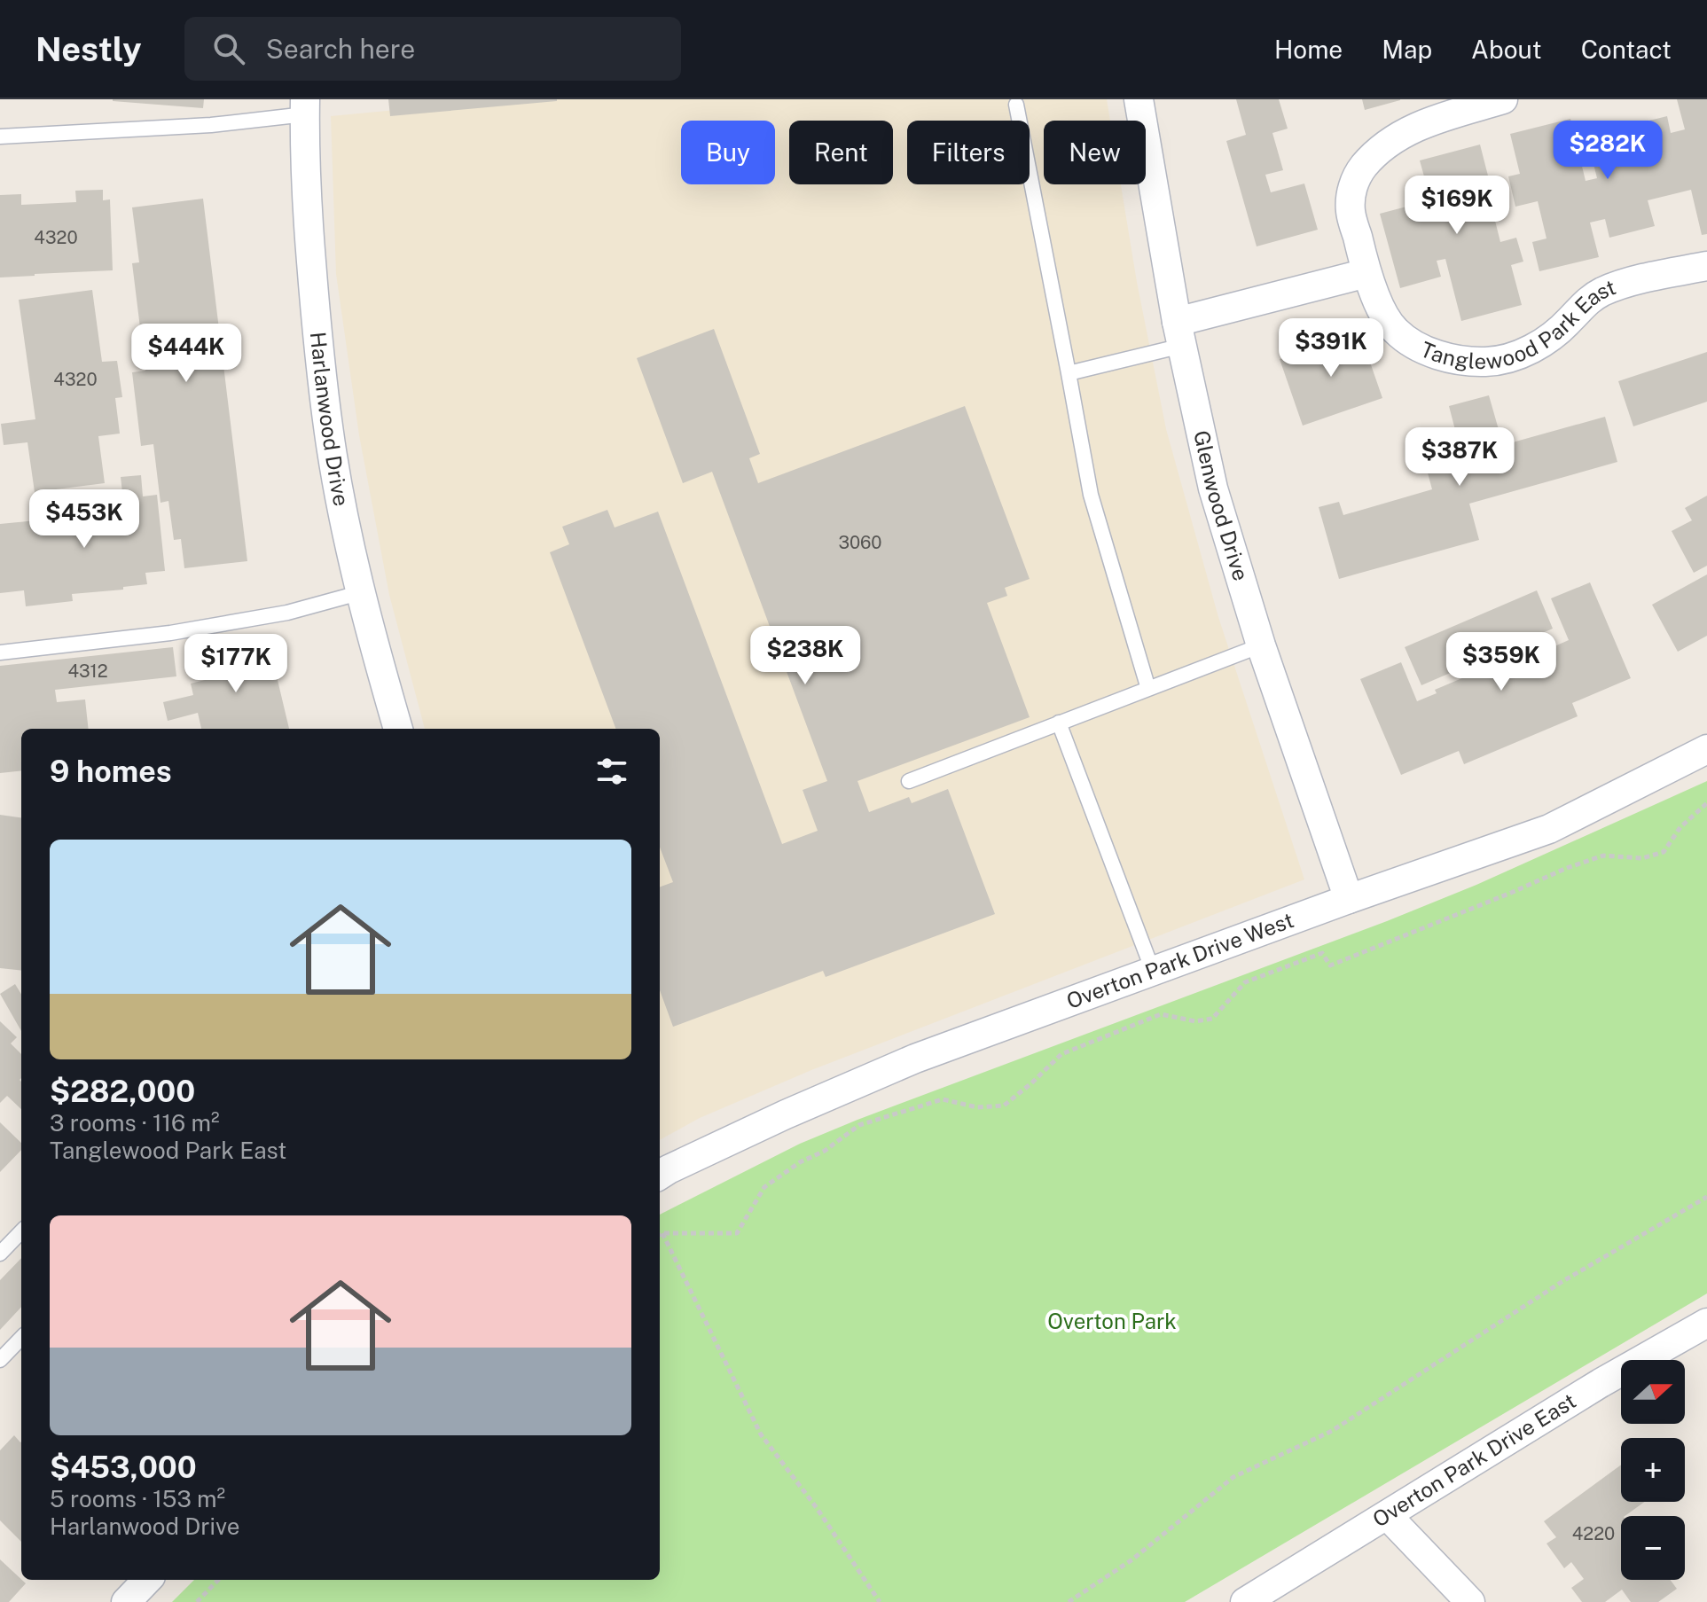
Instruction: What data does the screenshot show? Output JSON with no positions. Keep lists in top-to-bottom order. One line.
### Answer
{"streets":{"street":["Tanglewood Park East","Harlanwood Drive","Glenwood Drive","Overton Park Drive West","Overton Park Drive East"]},"crossings":[["Glenwood Drive","Overton Park Drive West"]],"parks":["Overton Park"],"house_numbers":["4320","4320","3060","4312","4220"],"north":"right","page":{"header":"Nestly","search":"Search here","nav":["Home","Map","About","Contact"],"price":["$282K","$169K","$391K","$444K","$387K","$453K","$238K","$359K","$177K"],"chip":["Buy","Rent","Filters","New"],"heading":"9 homes","list":[{"name":"$282,000","note":"3 rooms · 116 m² · Tanglewood Park East"},{"name":"$453,000","note":"5 rooms · 153 m² · Harlanwood Drive"}],"map_buttons":["+","−"]}}
